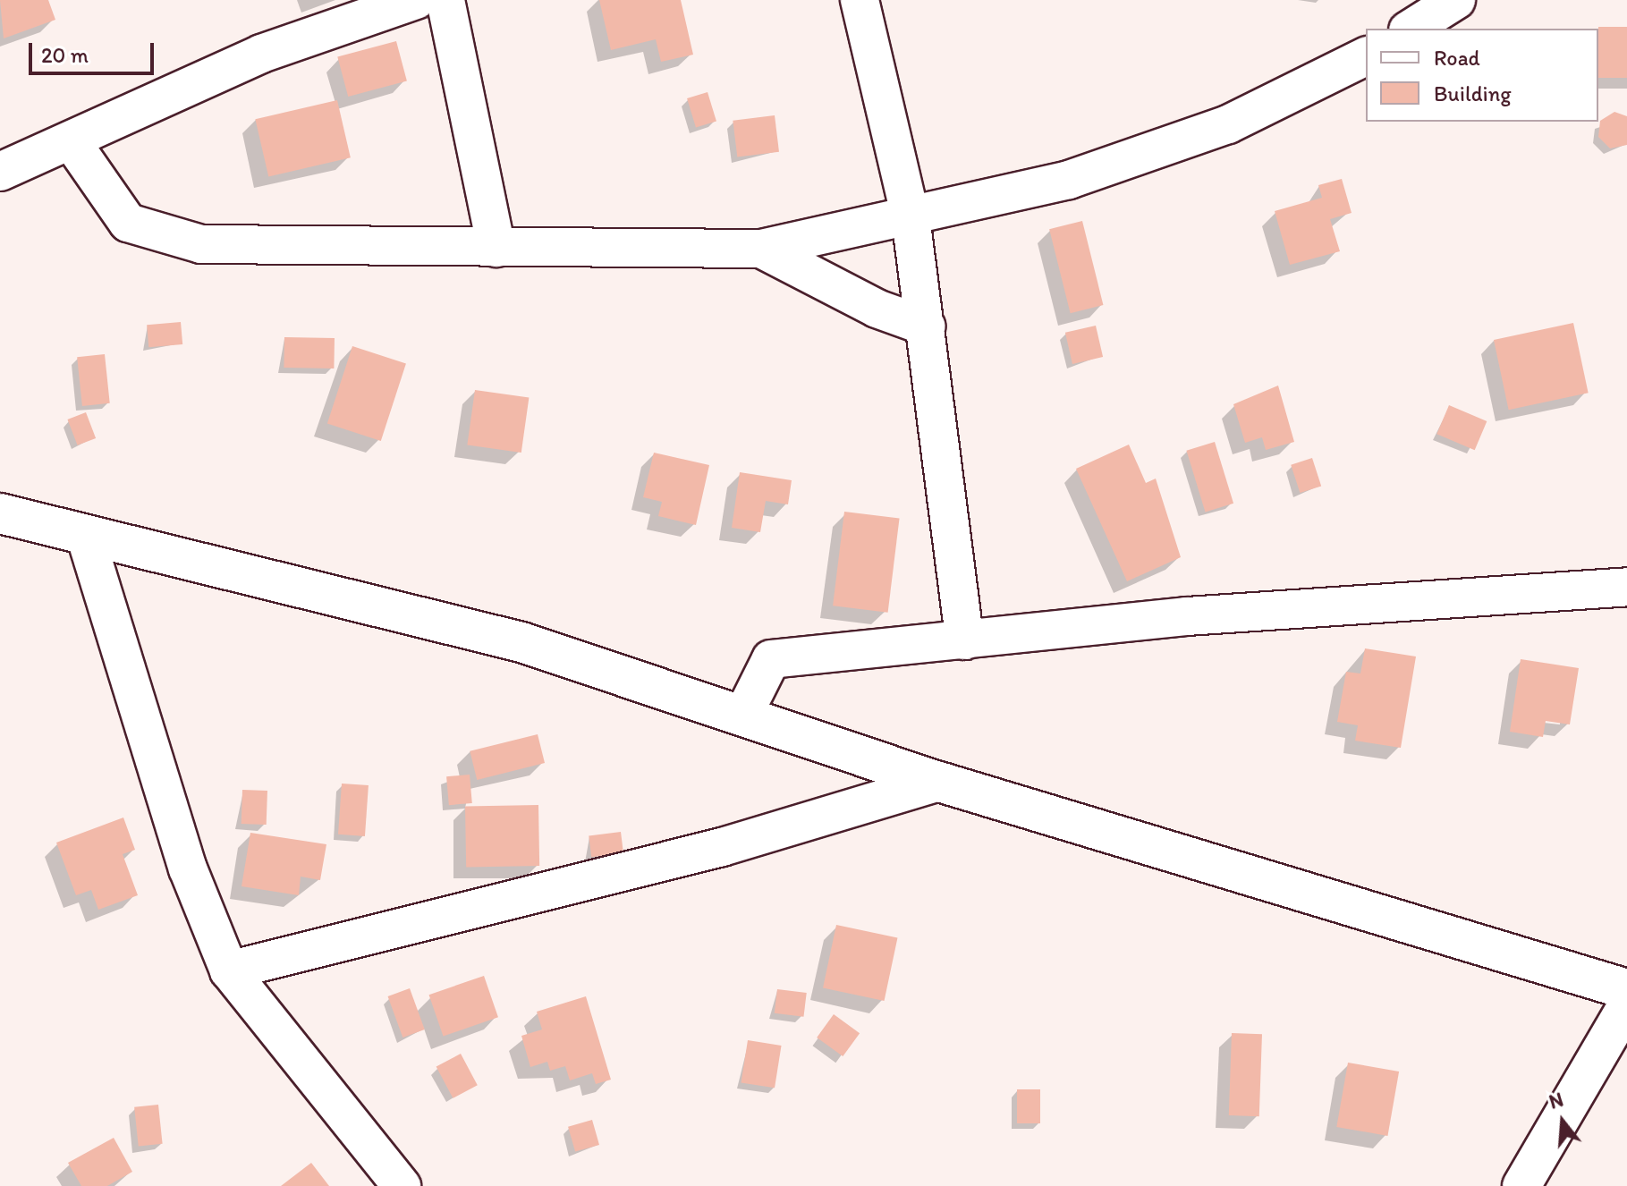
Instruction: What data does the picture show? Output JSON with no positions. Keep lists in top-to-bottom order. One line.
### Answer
{"legend":["Road","Building"],"scale_bar":"20 m","north":"top"}
